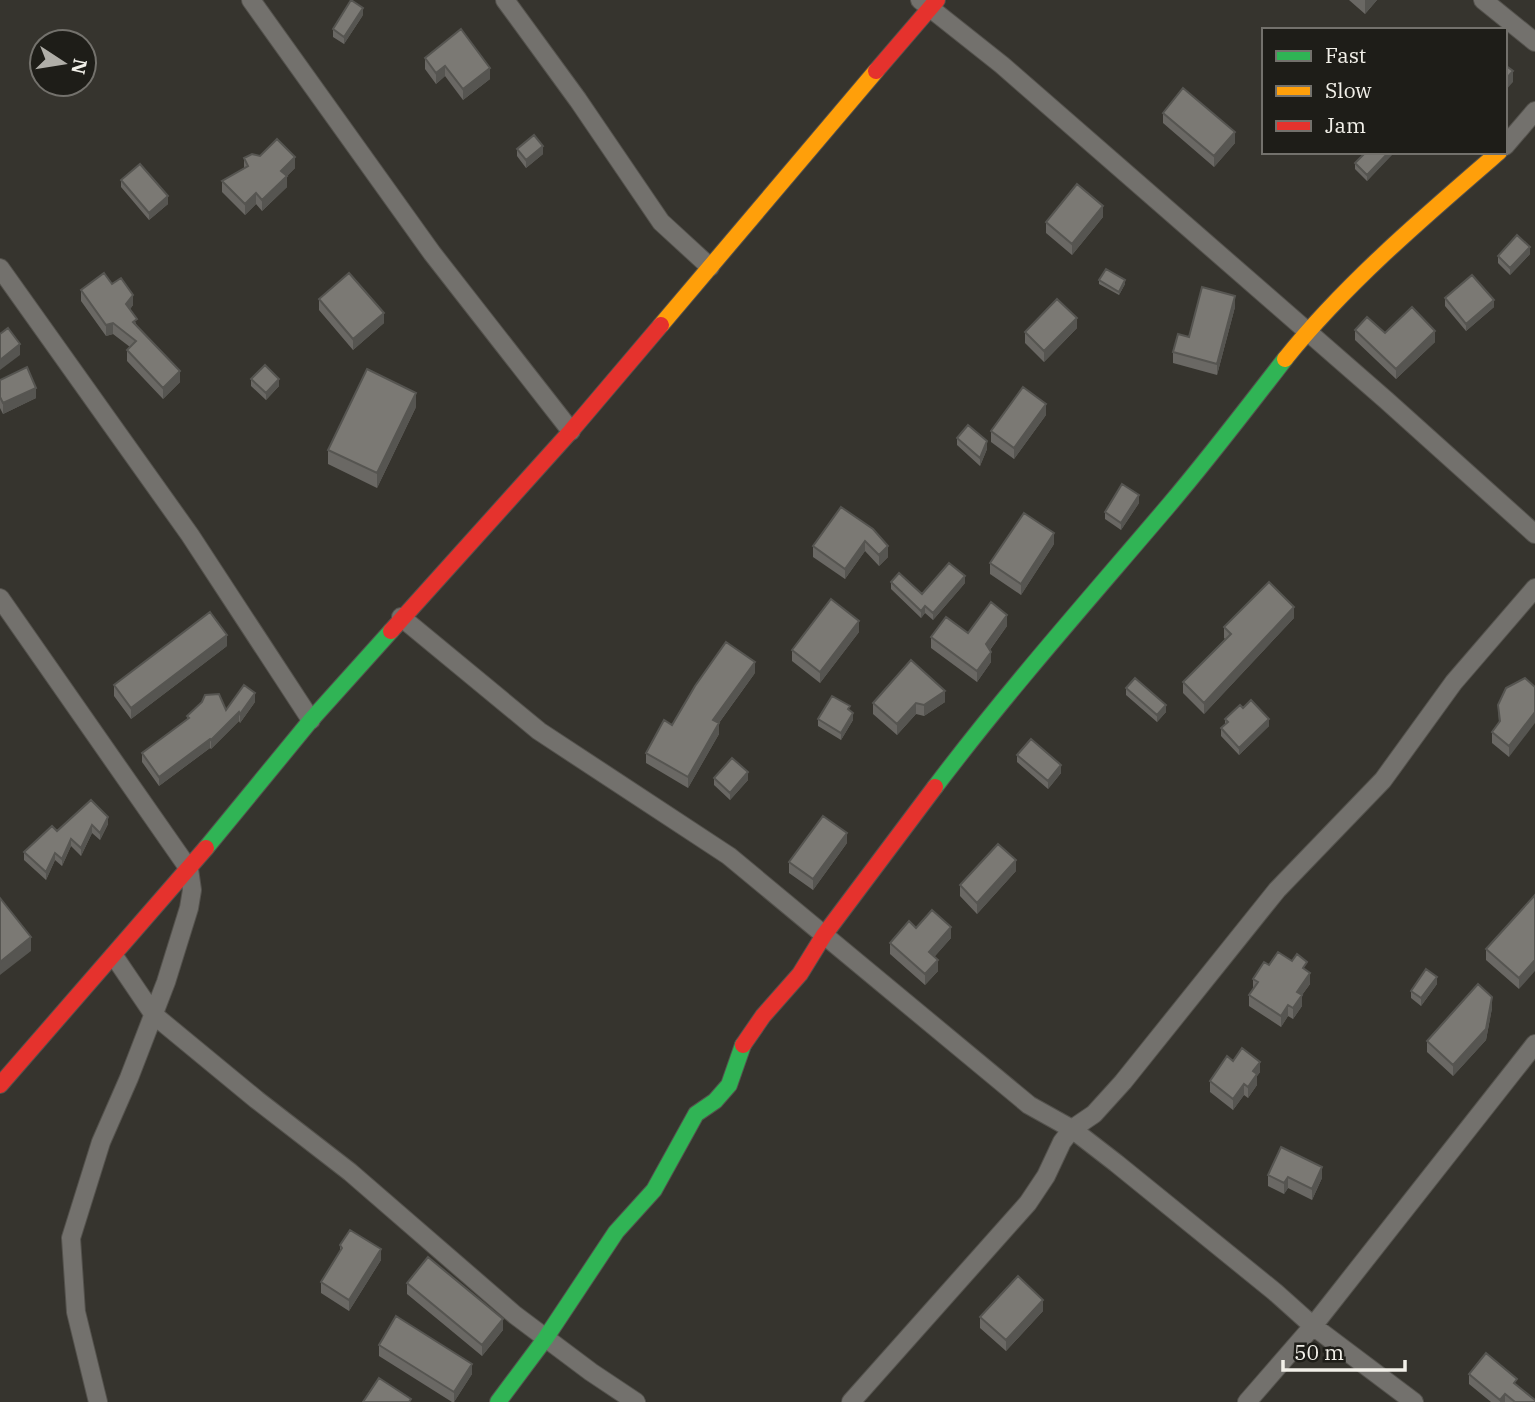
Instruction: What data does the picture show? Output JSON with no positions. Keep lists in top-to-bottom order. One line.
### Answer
{"legend":["Fast","Slow","Jam"],"scale_bar":"50 m","north":"right"}
